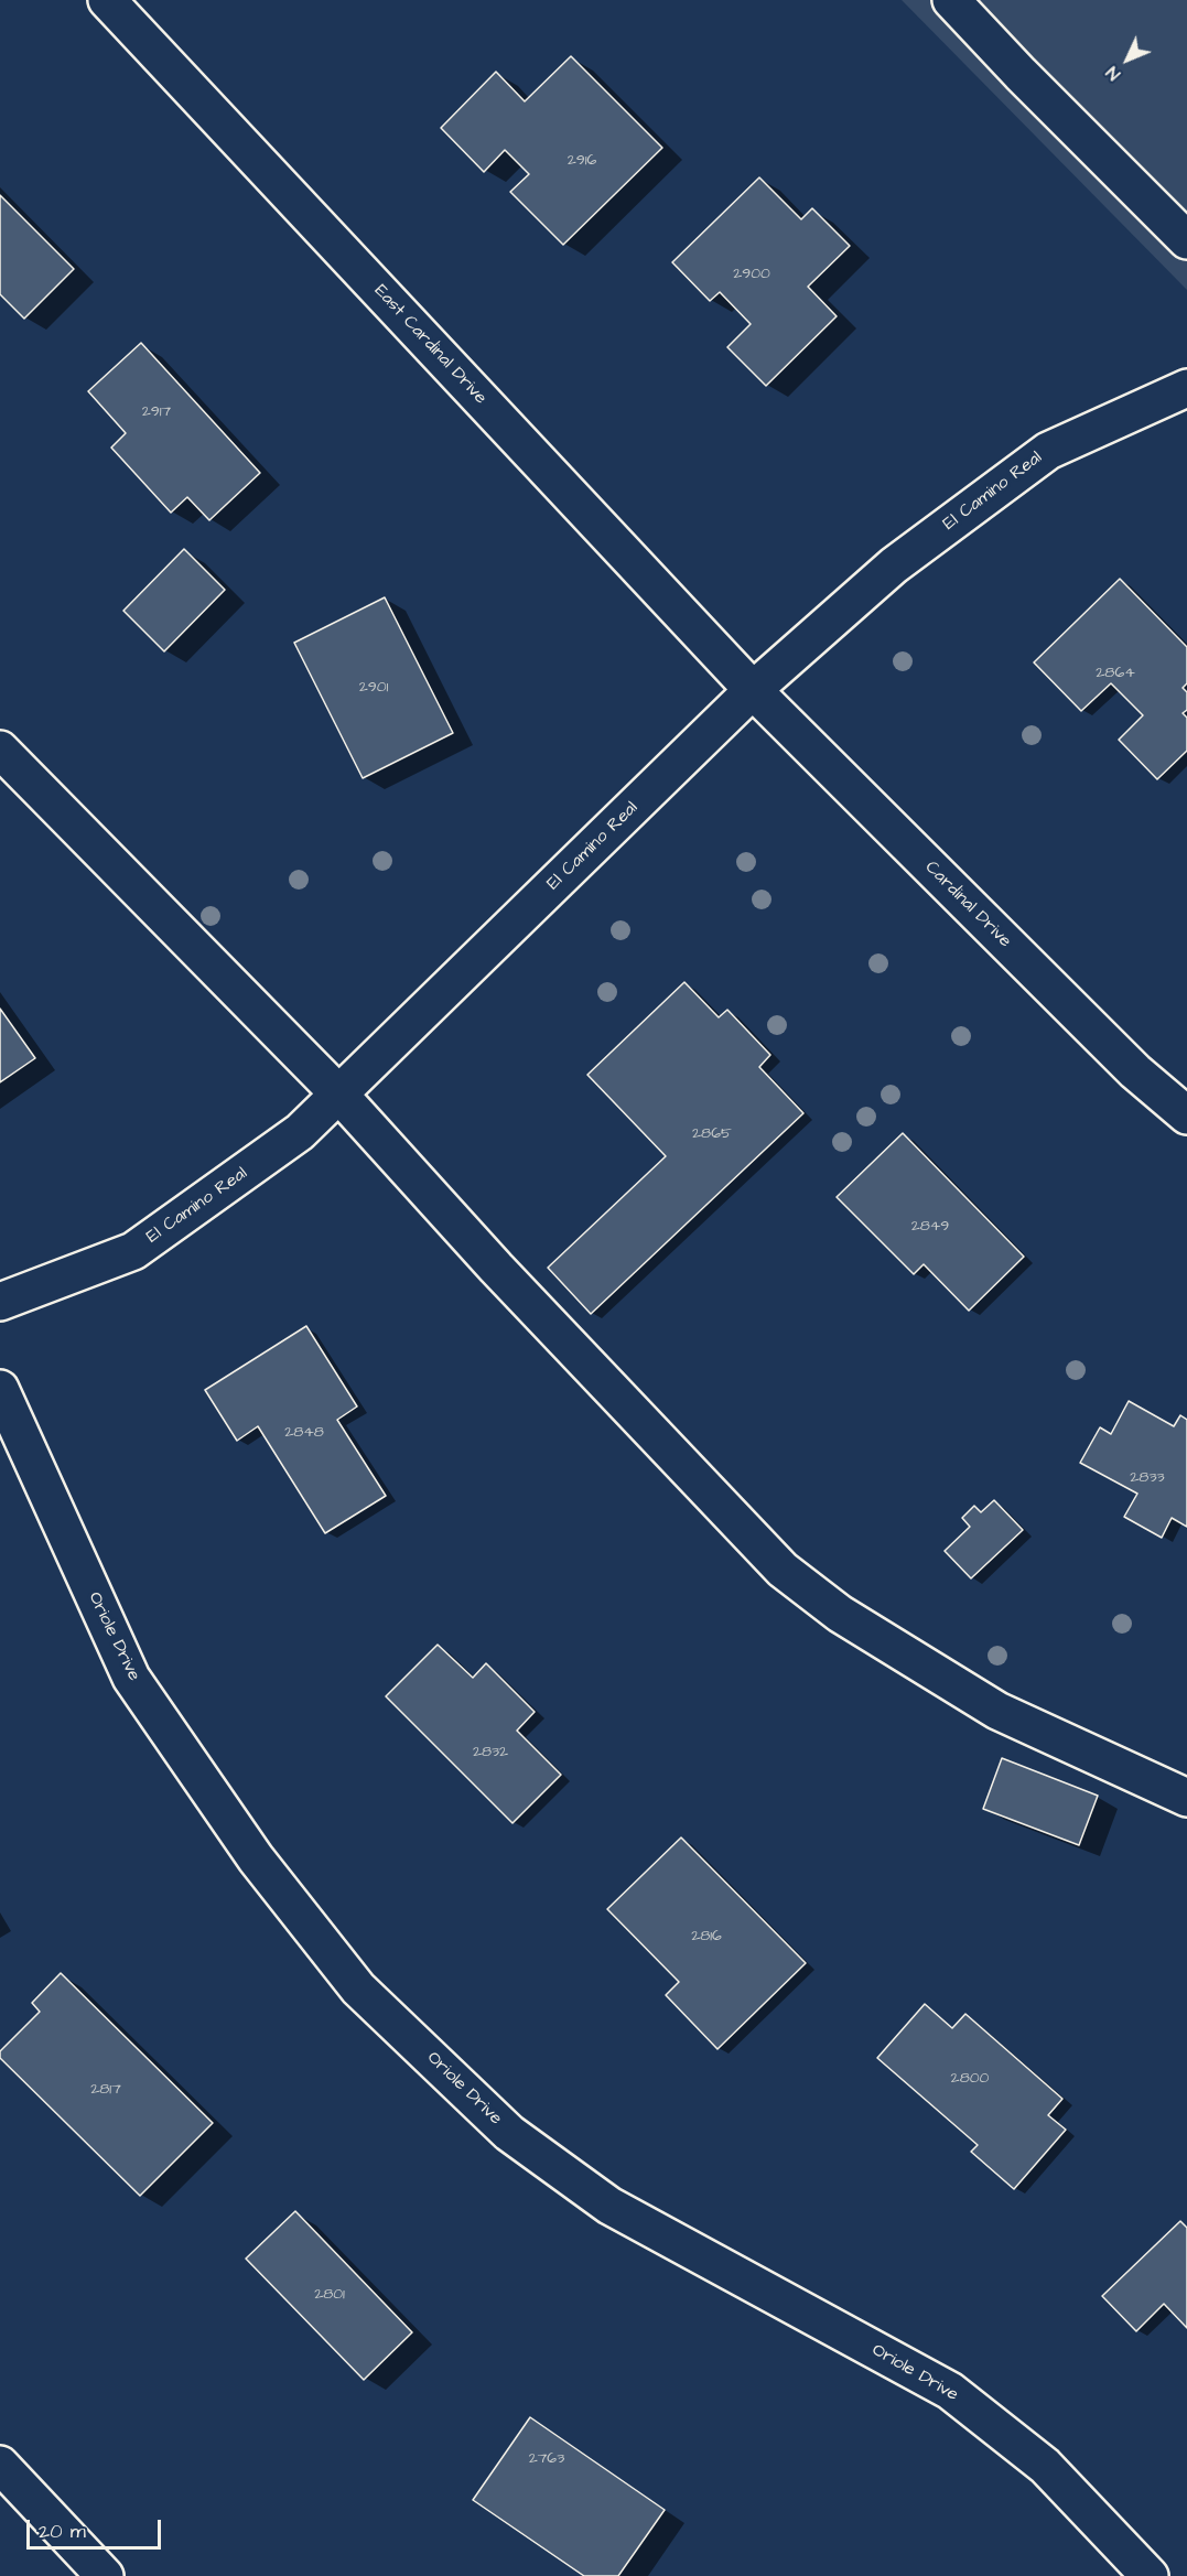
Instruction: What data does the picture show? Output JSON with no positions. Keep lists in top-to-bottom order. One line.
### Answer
{"streets":{"street":["East Cardinal Drive","El Camino Real","Cardinal Drive","Oriole Drive"]},"crossings":[["East Cardinal Drive","El Camino Real"],["East Cardinal Drive","Cardinal Drive"],["El Camino Real","Cardinal Drive"]],"house_numbers":["2916","2900","2917","2864","2901","2865","2849","2848","2833","2832","2816","2800","2817","2801","2763"],"scale_bar":"20 m","north":"bottom left"}
